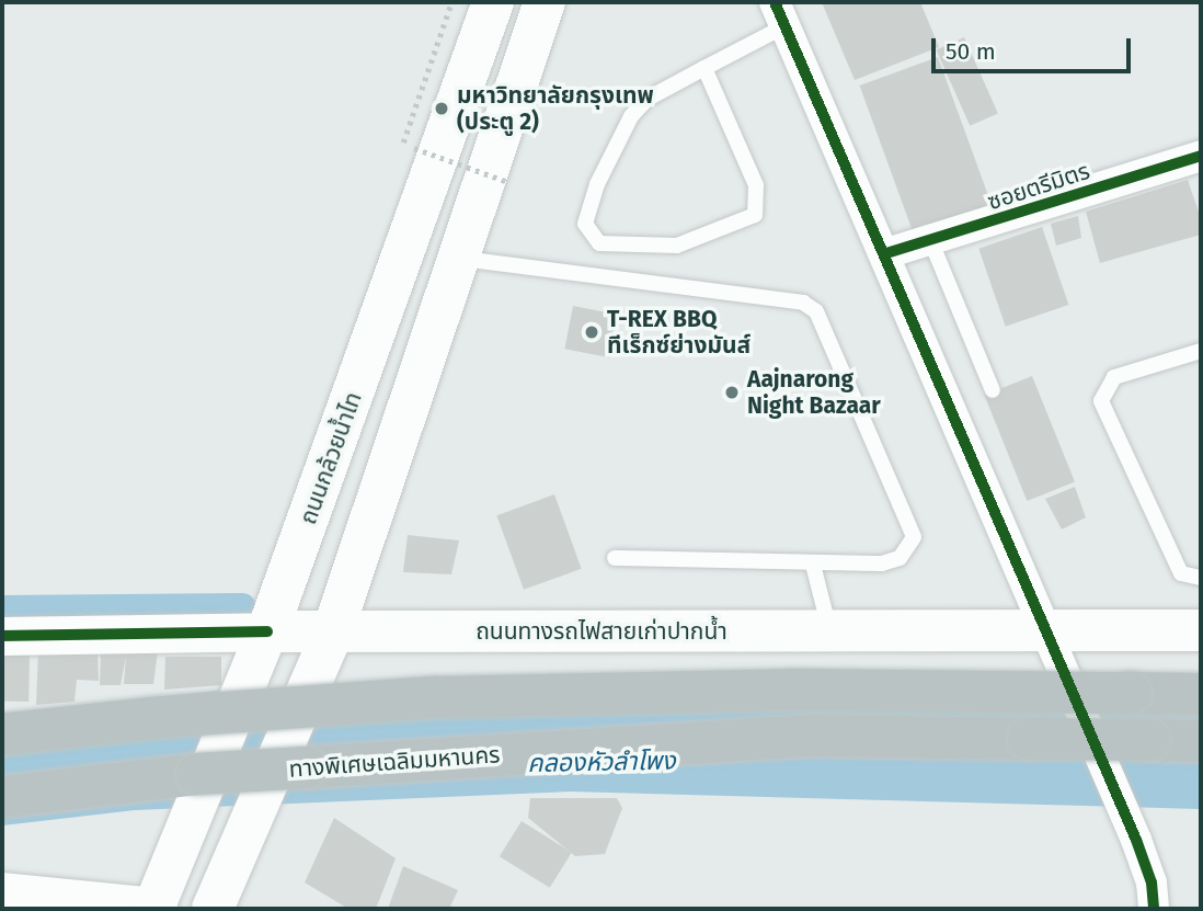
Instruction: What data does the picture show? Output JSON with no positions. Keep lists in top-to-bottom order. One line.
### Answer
{"streets":{"highway":["ทางพิเศษเฉลิมมหานคร"],"main road":["ถนนกล้วยน้ำไท","ถนนทางรถไฟสายเก่าปากน้ำ"],"street":["ซอยตรีมิตร"]},"crossings":[["ถนนกล้วยน้ำไท","ถนนทางรถไฟสายเก่าปากน้ำ"]],"water":["คลองหัวลำโพง"],"places":["มหาวิทยาลัยกรุงเทพ (ประตู 2)","T-REX BBQ ทีเร็กซ์ย่างมันส์","Aajnarong Night Bazaar"],"scale_bar":"50 m"}
